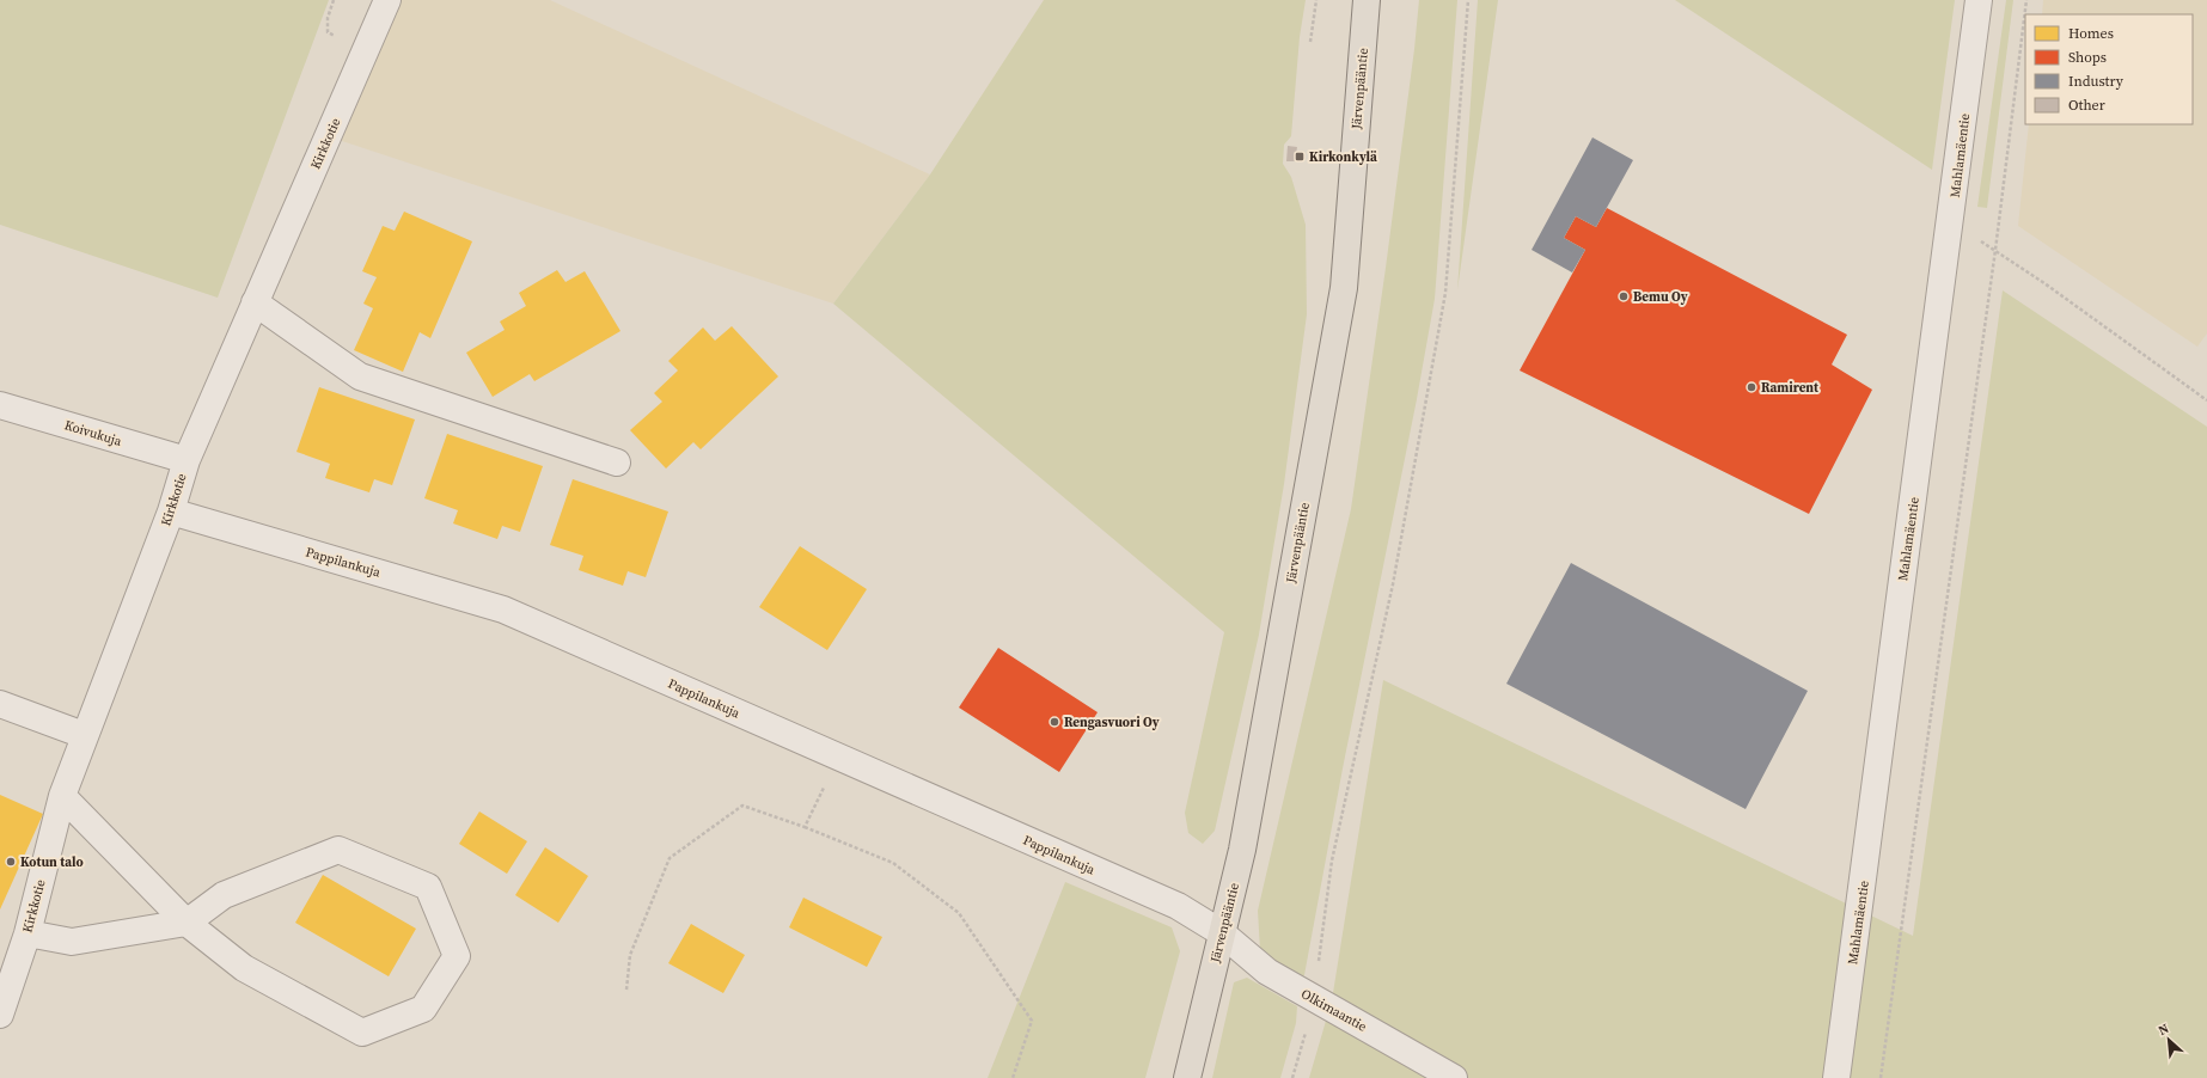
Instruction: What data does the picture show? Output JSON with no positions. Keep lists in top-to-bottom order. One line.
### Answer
{"streets":{"main road":["Järvenpääntie"],"street":["Kirkkotie","Mahlamäentie","Koivukuja","Pappilankuja","Olkimaantie"]},"crossings":[["Järvenpääntie","Pappilankuja"],["Järvenpääntie","Olkimaantie"],["Kirkkotie","Koivukuja"],["Kirkkotie","Pappilankuja"],["Pappilankuja","Olkimaantie"]],"places":{"transit":["Kirkonkylä"],"other":["Bemu Oy","Ramirent","Rengasvuori Oy","Kotun talo"]},"legend":["Homes","Shops","Industry","Other"],"north":"top left"}
